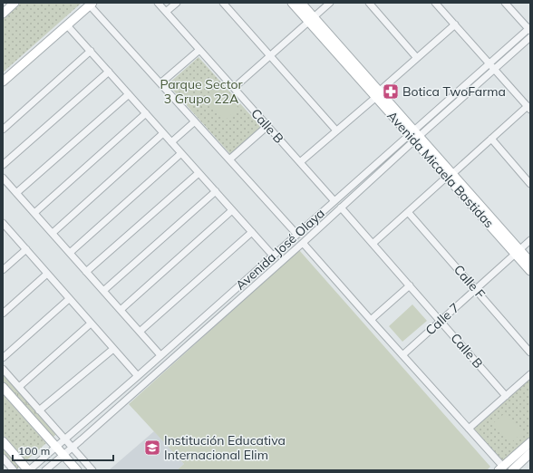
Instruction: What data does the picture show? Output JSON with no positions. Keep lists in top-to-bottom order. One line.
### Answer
{"streets":{"street":["Calle B","Avenida Micaela Bastidas","Avenida José Olaya","Calle F","Calle 7"]},"crossings":[["Calle B","Avenida José Olaya"],["Calle B","Calle 7"],["Avenida Micaela Bastidas","Avenida José Olaya"],["Avenida Micaela Bastidas","Calle 7"],["Calle F","Calle 7"]],"parks":["Parque Sector 3 Grupo 22A"],"places":{"pharmacy":["Botica TwoFarma"],"school or university":["Institución Educativa Internacional Elim"]},"scale_bar":"100 m"}
